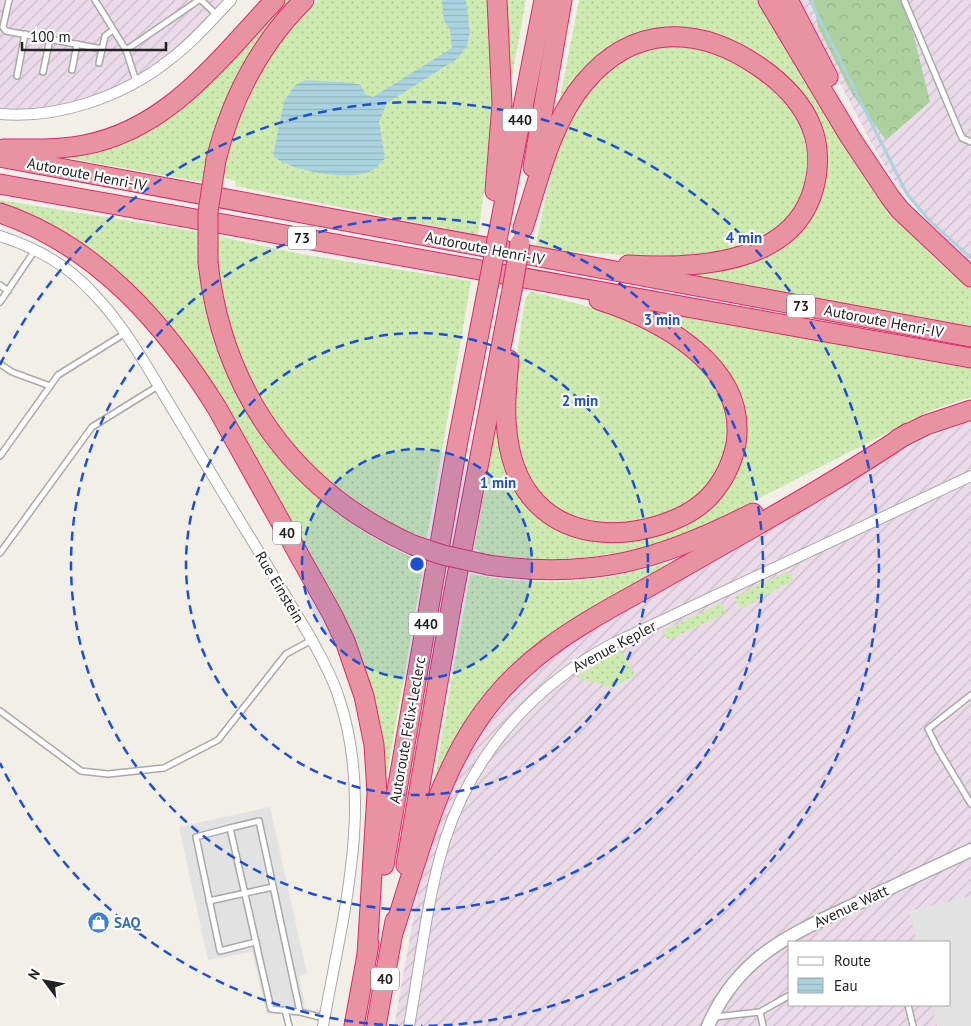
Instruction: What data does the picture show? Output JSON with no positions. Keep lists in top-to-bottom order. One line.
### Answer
{"streets":{"highway":["440","Autoroute Henri-IV","73","40","Autoroute Félix-Leclerc"],"street":["Rue Einstein","Avenue Kepler","Avenue Watt"]},"crossings":[["440","40"],["440","Autoroute Félix-Leclerc"],["40","Autoroute Félix-Leclerc"]],"places":{"shop":["SAQ"]},"legend":["Route","Eau"],"scale_bar":"100 m","north":"top left","rings":["4 min","3 min","2 min","1 min"]}
